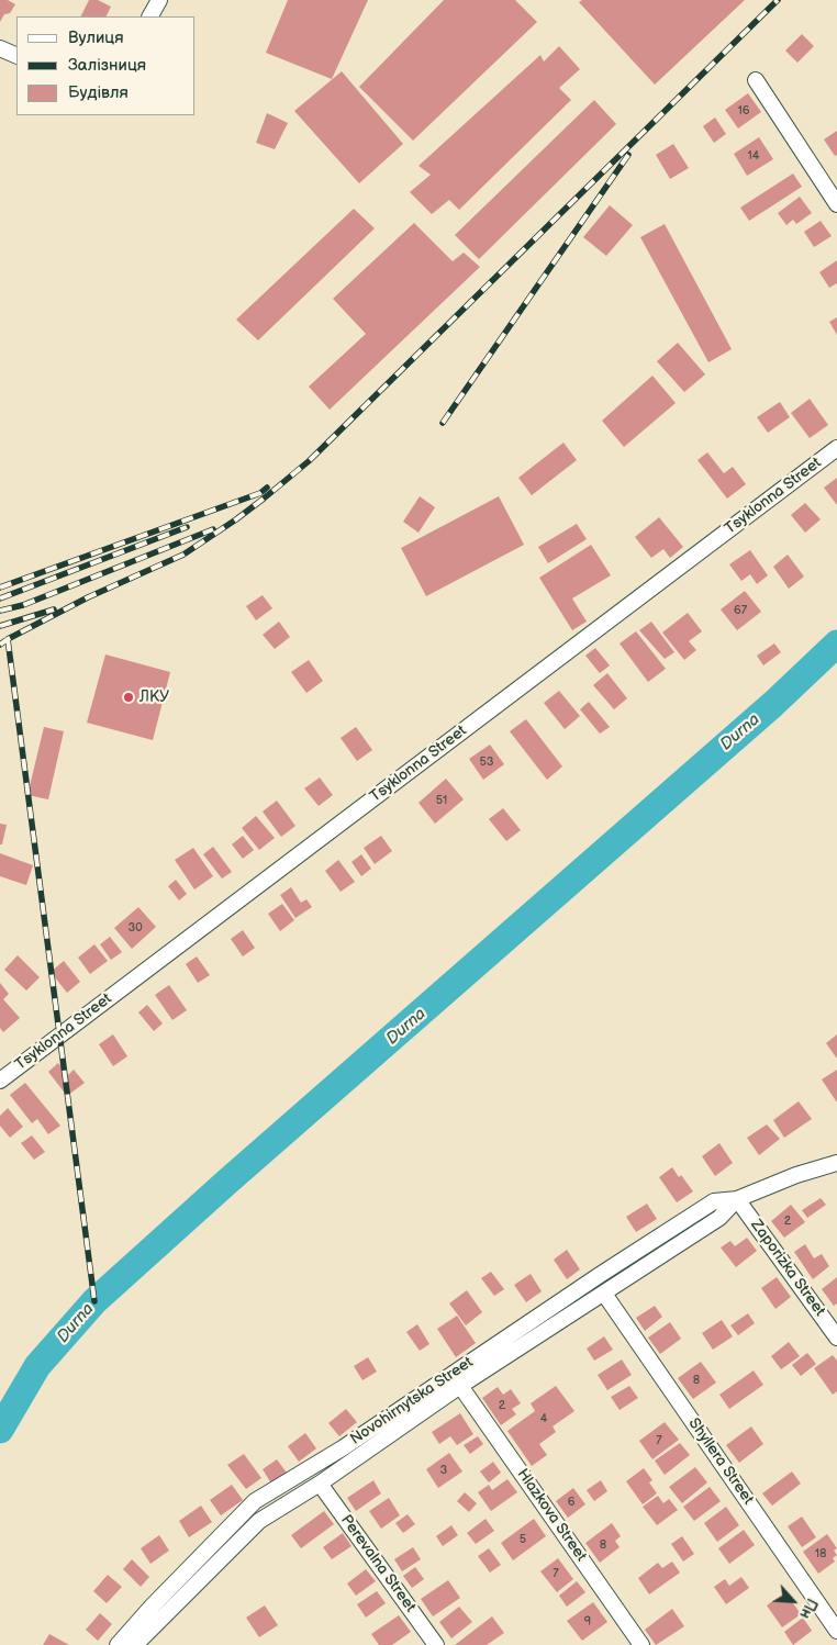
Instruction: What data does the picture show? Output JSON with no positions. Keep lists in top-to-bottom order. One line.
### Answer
{"streets":{"street":["Tsyklonna Street","Zaporizka Street","Novohirnytska Street","Shyllera Street","Hlazkova Street","Perevalna Street"]},"crossings":[["Zaporizka Street","Novohirnytska Street"],["Novohirnytska Street","Shyllera Street"],["Novohirnytska Street","Hlazkova Street"],["Novohirnytska Street","Perevalna Street"]],"water":["Durna"],"places":["ЛКУ"],"house_numbers":["16","14","67","53","51","30","2","8","2","4","7","3","6","5","8","18","7","9"],"legend":["Вулиця","Залізниця","Будівля"],"north":"bottom right"}
